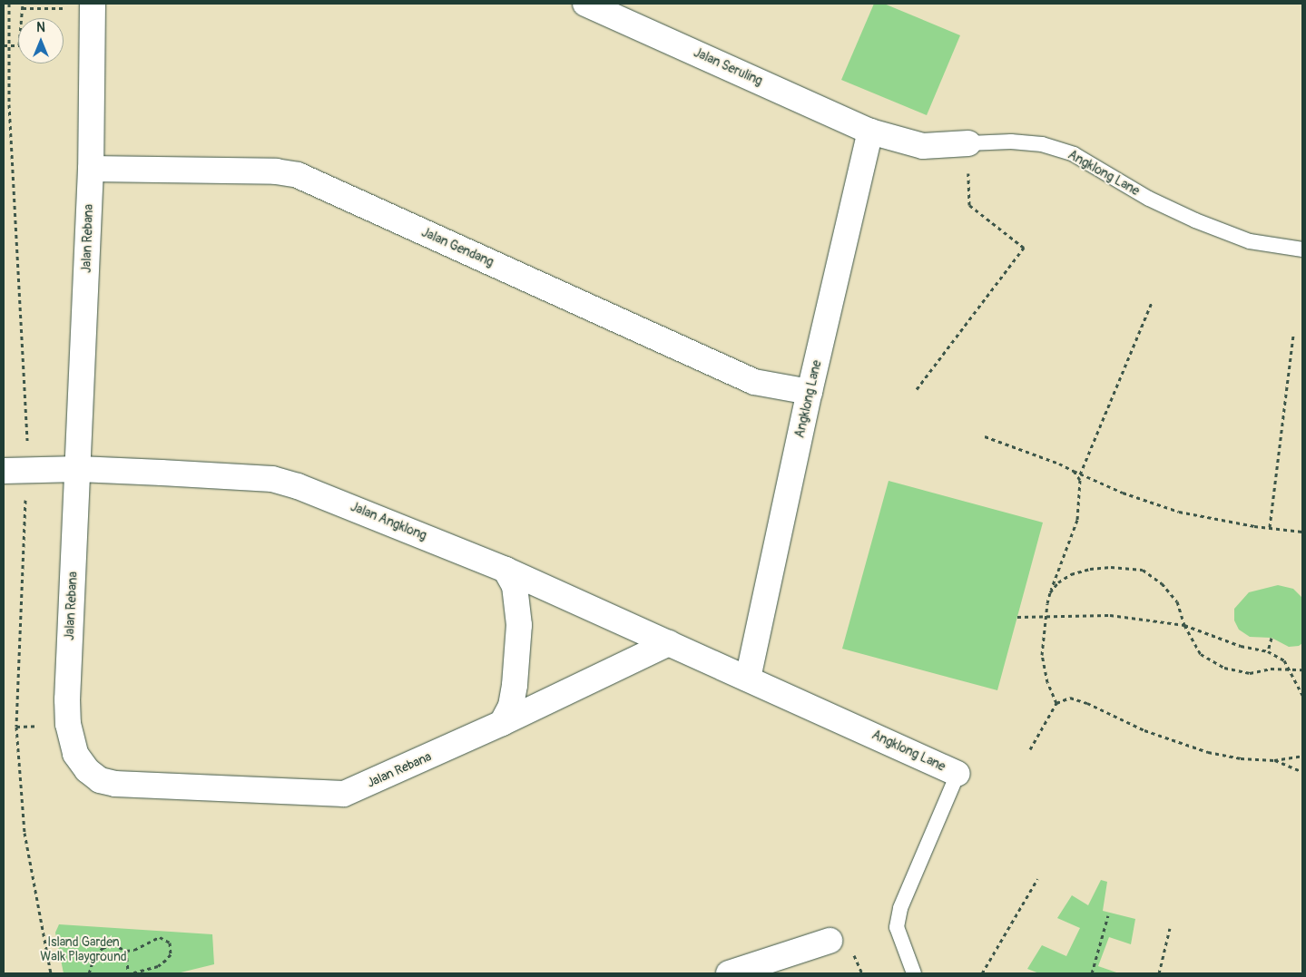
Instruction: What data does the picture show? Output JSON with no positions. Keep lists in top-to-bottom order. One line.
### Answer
{"streets":{"street":["Jalan Seruling","Angklong Lane","Jalan Rebana","Jalan Gendang","Jalan Angklong"]},"crossings":[["Jalan Seruling","Angklong Lane"],["Angklong Lane","Jalan Gendang"],["Angklong Lane","Jalan Angklong"],["Jalan Rebana","Jalan Gendang"],["Jalan Rebana","Jalan Angklong"]],"parks":["Island Garden Walk Playground"],"north":"top"}
